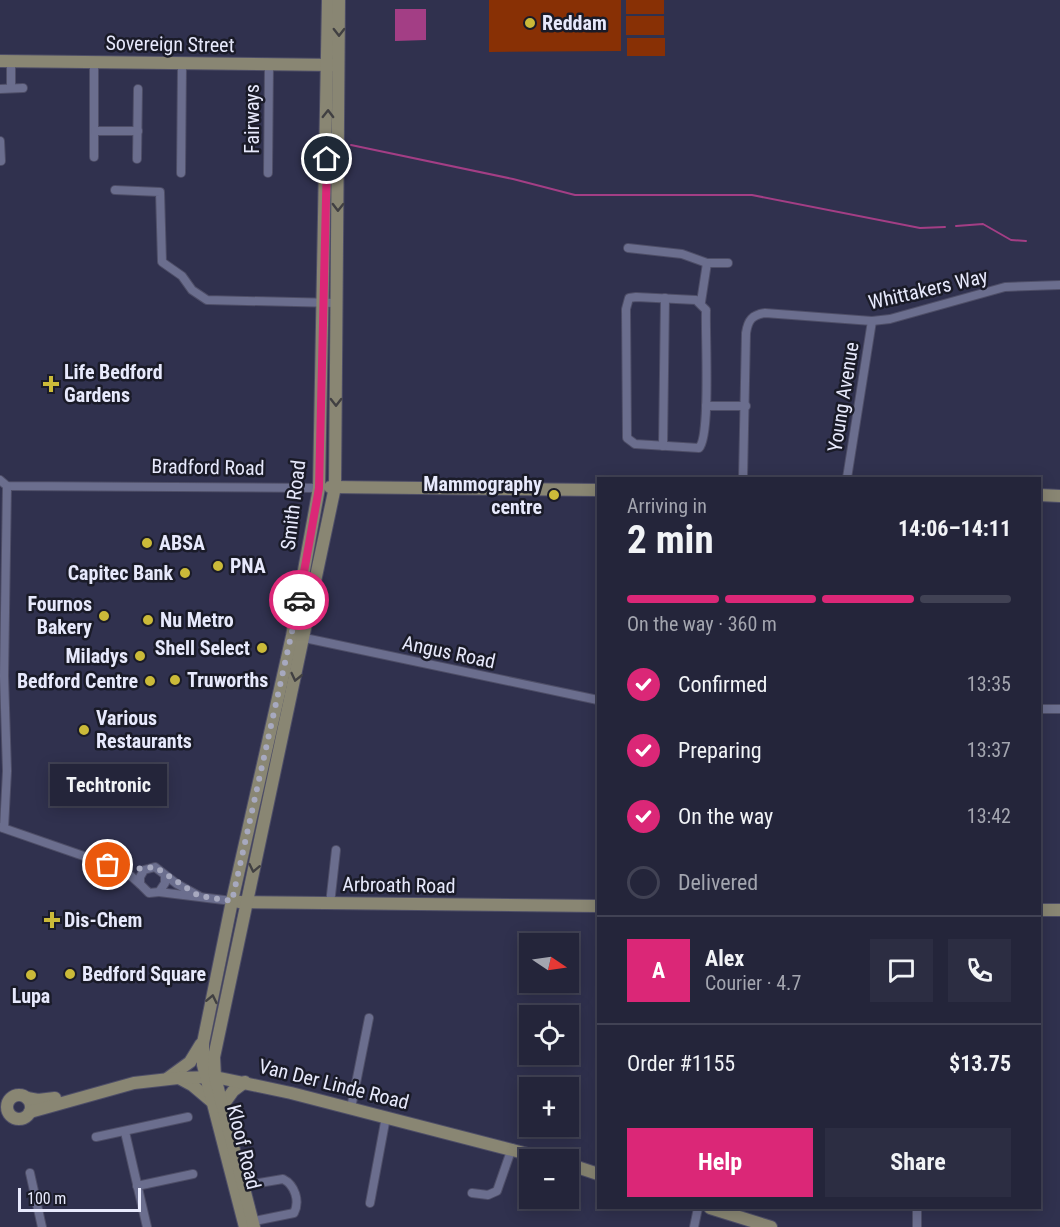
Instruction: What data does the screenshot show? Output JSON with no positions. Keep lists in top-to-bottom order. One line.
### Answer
{"streets":{"main road":["Sovereign Street","Bradford Road","Smith Road","Arbroath Road","Van Der Linde Road","Kloof Road"],"street":["Fairways","Whittakers Way","Young Avenue","Angus Road"]},"crossings":[["Sovereign Street","Fairways"],["Sovereign Street","Smith Road"],["Whittakers Way","Young Avenue"],["Bradford Road","Smith Road"],["Smith Road","Angus Road"],["Smith Road","Arbroath Road"],["Smith Road","Van Der Linde Road"],["Smith Road","Kloof Road"],["Van Der Linde Road","Kloof Road"]],"places":{"other":["Reddam","Mammography centre","ABSA","PNA","Capitec Bank","Fournos Bakery","Nu Metro","Shell Select","Miladys","Truworths","Bedford Centre","Various Restaurants","Techtronic","Bedford Square","Lupa"],"health":["Life Bedford Gardens","Dis-Chem"]},"scale_bar":"100 m","north":"right","page":{"heading":["2 min","Arriving in","14:06–14:11"],"panel":["Alex","Courier · 4.7","Order #1155","$13.75"],"bar":"On the way · 360 m","list":[["Confirmed","13:35"],["Preparing","13:37"],["On the way","13:42"],"Delivered"],"bubble":"Techtronic","map_buttons":["+","−"],"round":"A","buttons":["Help","Share"],"scale":"100 m"}}
